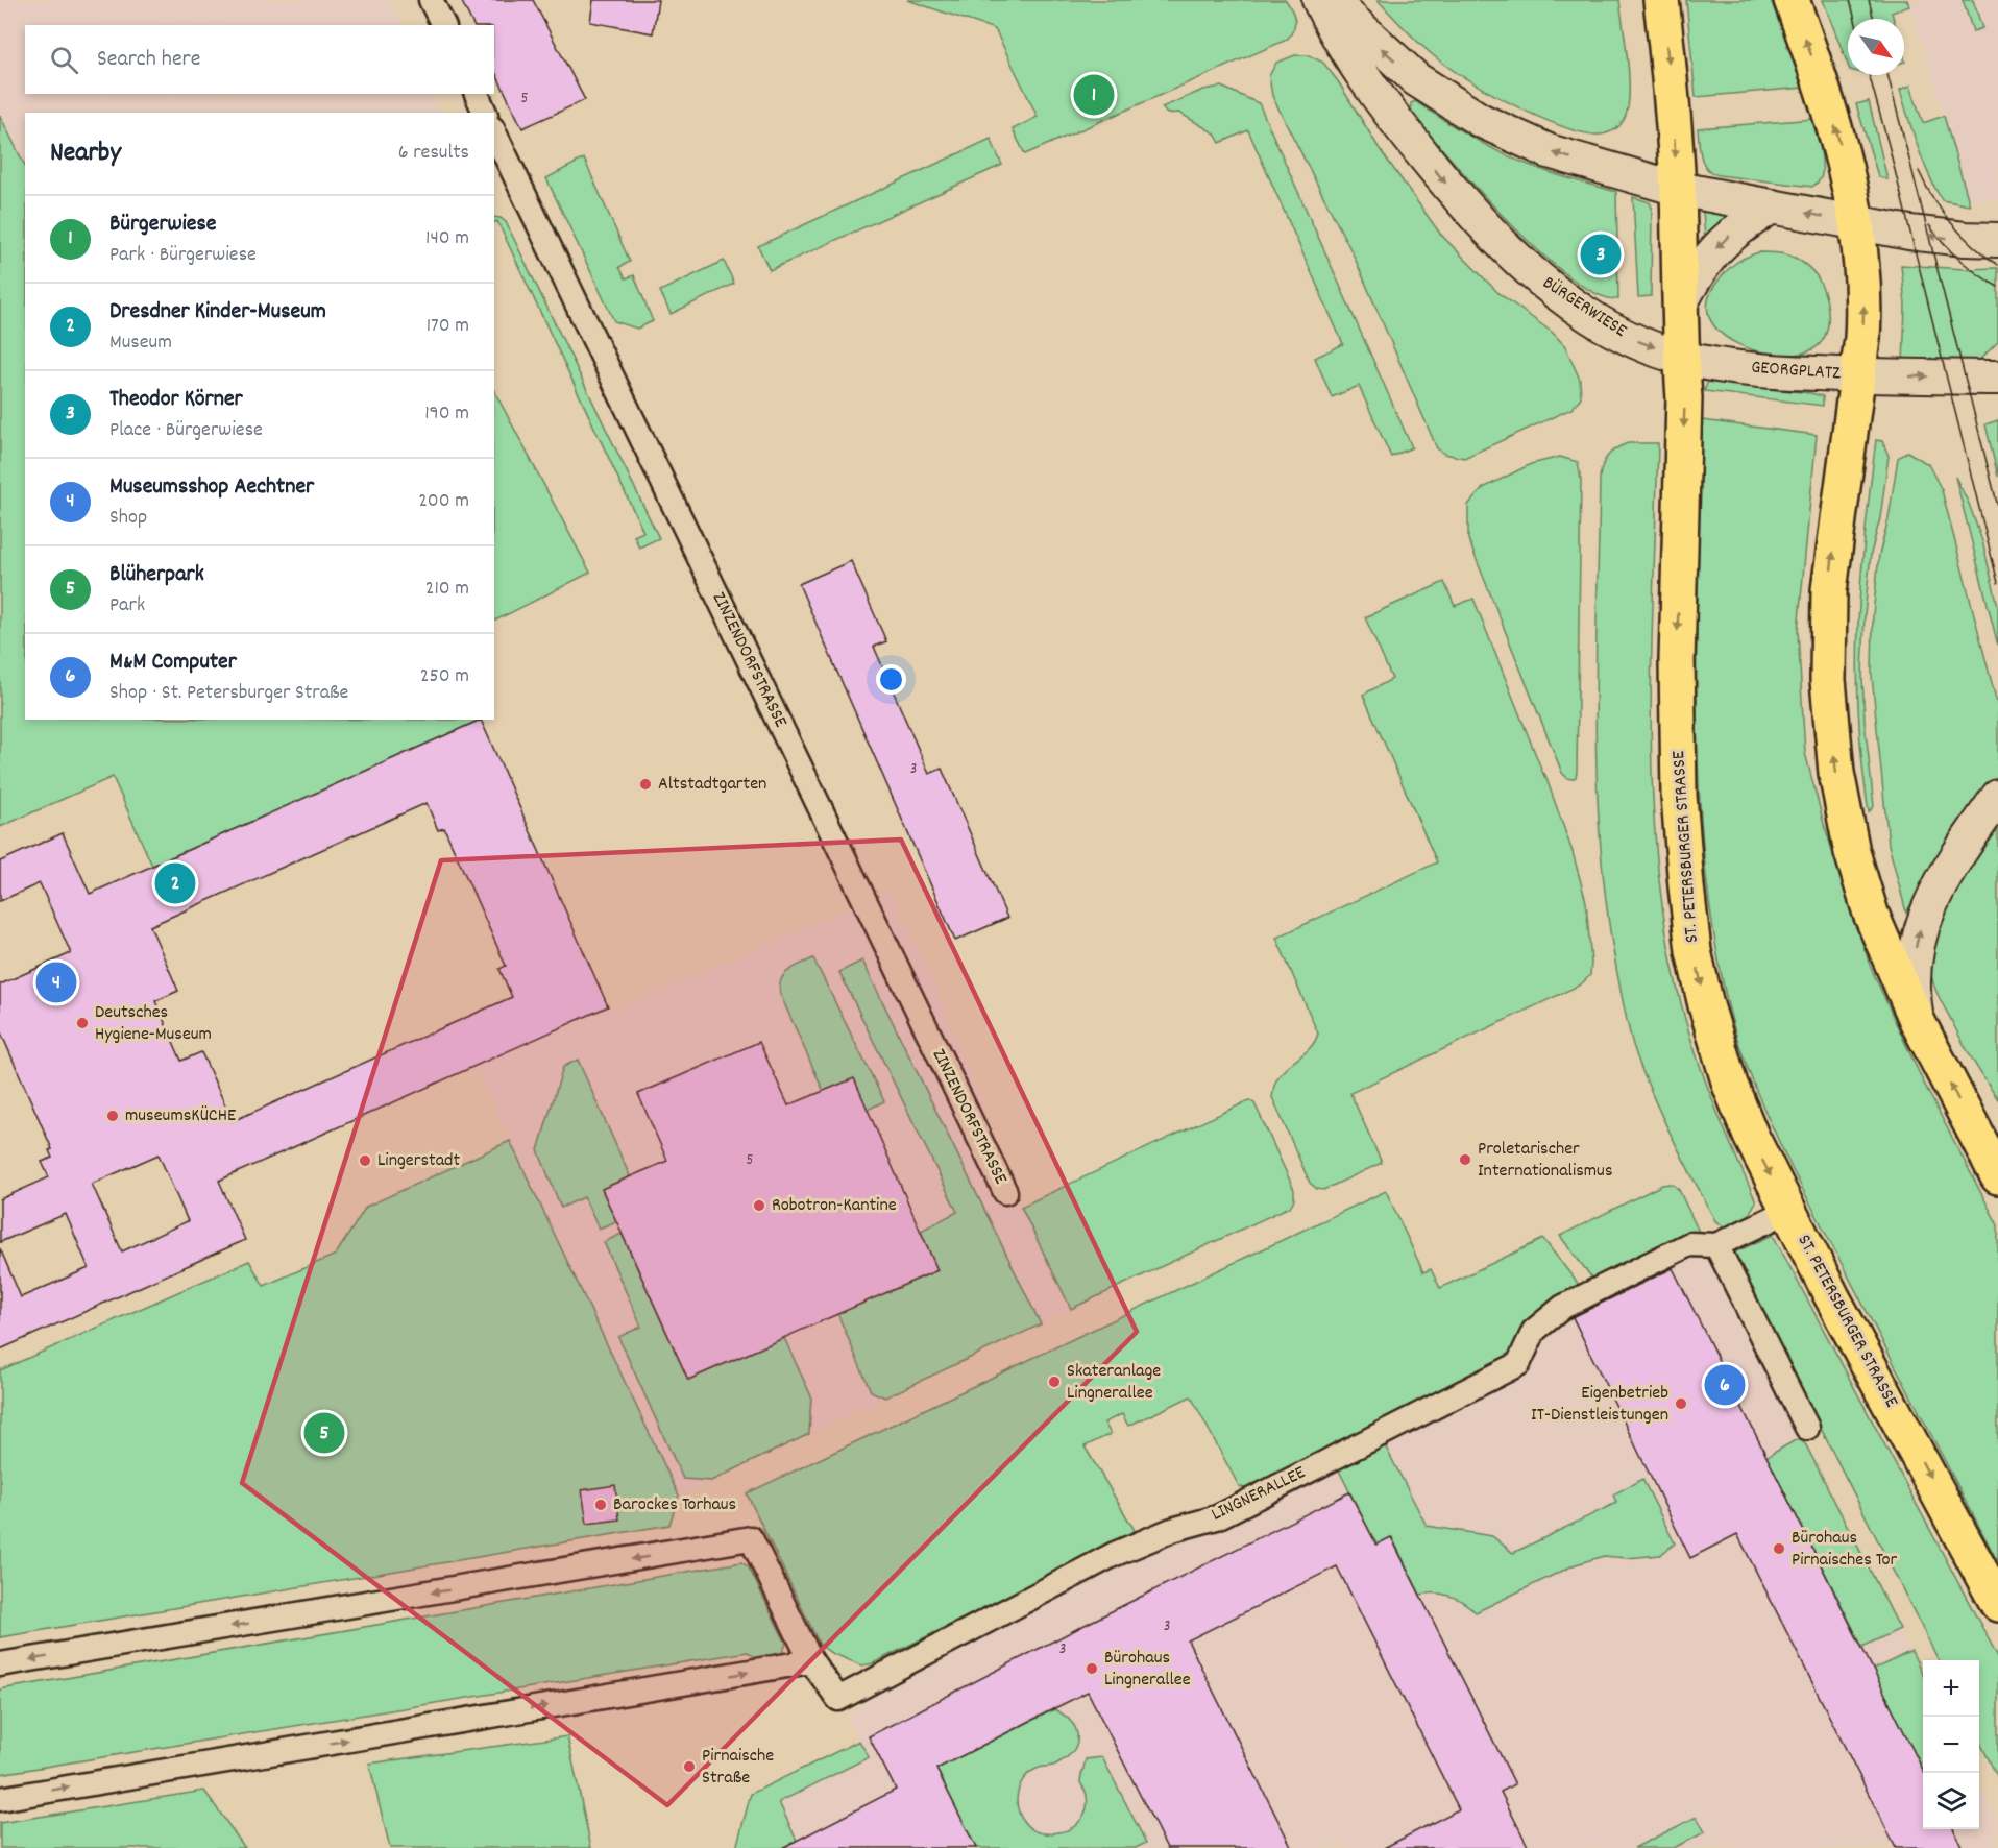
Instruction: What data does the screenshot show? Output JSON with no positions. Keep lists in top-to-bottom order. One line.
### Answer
{"streets":{"main road":["BÜRGERWIESE","GEORGPLATZ","ST. PETERSBURGER STRASSE"],"street":["ZINZENDORFSTRASSE","LINGNERALLEE"]},"crossings":[["BÜRGERWIESE","GEORGPLATZ"],["BÜRGERWIESE","ST. PETERSBURGER STRASSE"],["GEORGPLATZ","ST. PETERSBURGER STRASSE"],["ST. PETERSBURGER STRASSE","LINGNERALLEE"]],"places":["Altstadtgarten","Deutsches Hygiene-Museum","museumsKÜCHE","Proletarischer Internationalismus","Lingerstadt","Robotron-Kantine","Skateranlage Lingnerallee","Eigenbetrieb IT-Dienstleistungen","Barockes Torhaus","Bürohaus Pirnaisches Tor","Bürohaus Lingnerallee","Pirnaische Straße"],"house_numbers":["5","3","5","3","3"],"north":"bottom right","page":{"search":"Search here","pins":["1","3","2","4","6","5"],"heading":["Nearby","6 results"],"list":[{"mark":"1","name":"Bürgerwiese","note":"Park · Bürgerwiese","value":"140 m"},{"mark":"2","name":"Dresdner Kinder-Museum","note":"Museum","value":"170 m"},{"mark":"3","name":"Theodor Körner","note":"Place · Bürgerwiese","value":"190 m"},{"mark":"4","name":"Museumsshop Aechtner","note":"Shop","value":"200 m"},{"mark":"5","name":"Blüherpark","note":"Park","value":"210 m"},{"mark":"6","name":"M&M Computer","note":"Shop · St. Petersburger Straße","value":"250 m"}],"map_buttons":["+","−"]}}
